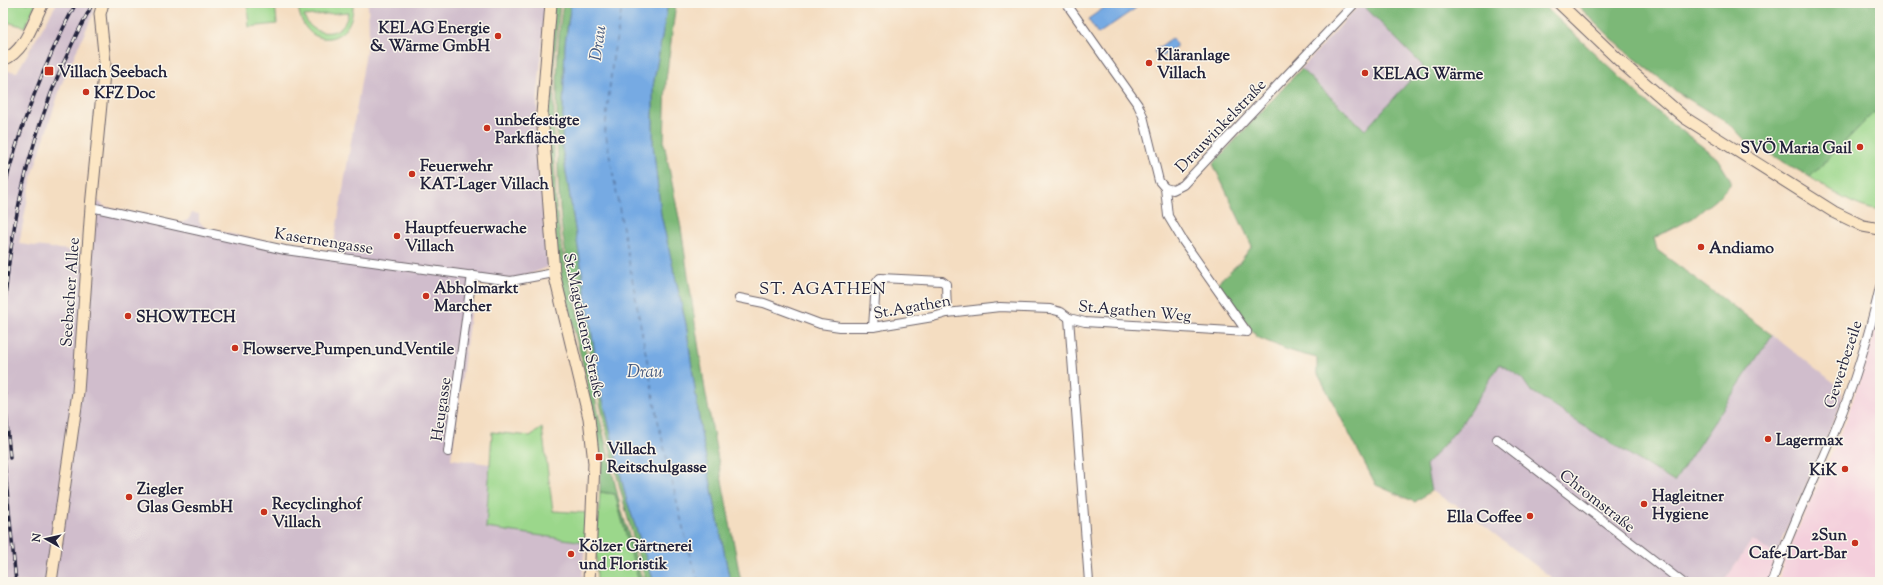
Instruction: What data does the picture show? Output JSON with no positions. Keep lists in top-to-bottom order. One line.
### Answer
{"streets":{"street":["Drauwinkelstraße","Kasernengasse","Seebacher Allee","St.Agathen","St.Agathen Weg","St.Magdalener Straße","Gewerbezeile","Heugasse","Chromstraße"]},"crossings":[["Drauwinkelstraße","St.Agathen Weg"],["Kasernengasse","Seebacher Allee"],["Kasernengasse","St.Magdalener Straße"],["Kasernengasse","Heugasse"],["St.Agathen","St.Agathen Weg"]],"districts":["ST. AGATHEN"],"water":["Drau"],"places":{"other":["KELAG Energie & Wärme GmbH","Kläranlage Villach","KELAG Wärme","KFZ Doc","unbefestigte Parkfläche","SVÖ Maria Gail","Feuerwehr KAT-Lager Villach","Hauptfeuerwache Villach","Andiamo","Abholmarkt Marcher","SHOWTECH","Flowserve_Pumpen_und_Ventile","Lagermax","KiK","Ziegler Glas GesmbH","Hagleitner Hygiene","Recyclinghof Villach","Ella Coffee","2Sun Cafe-Dart-Bar","Kölzer Gärtnerei und Floristik"],"transit":["Villach Seebach","Villach Reitschulgasse"]},"north":"left"}
